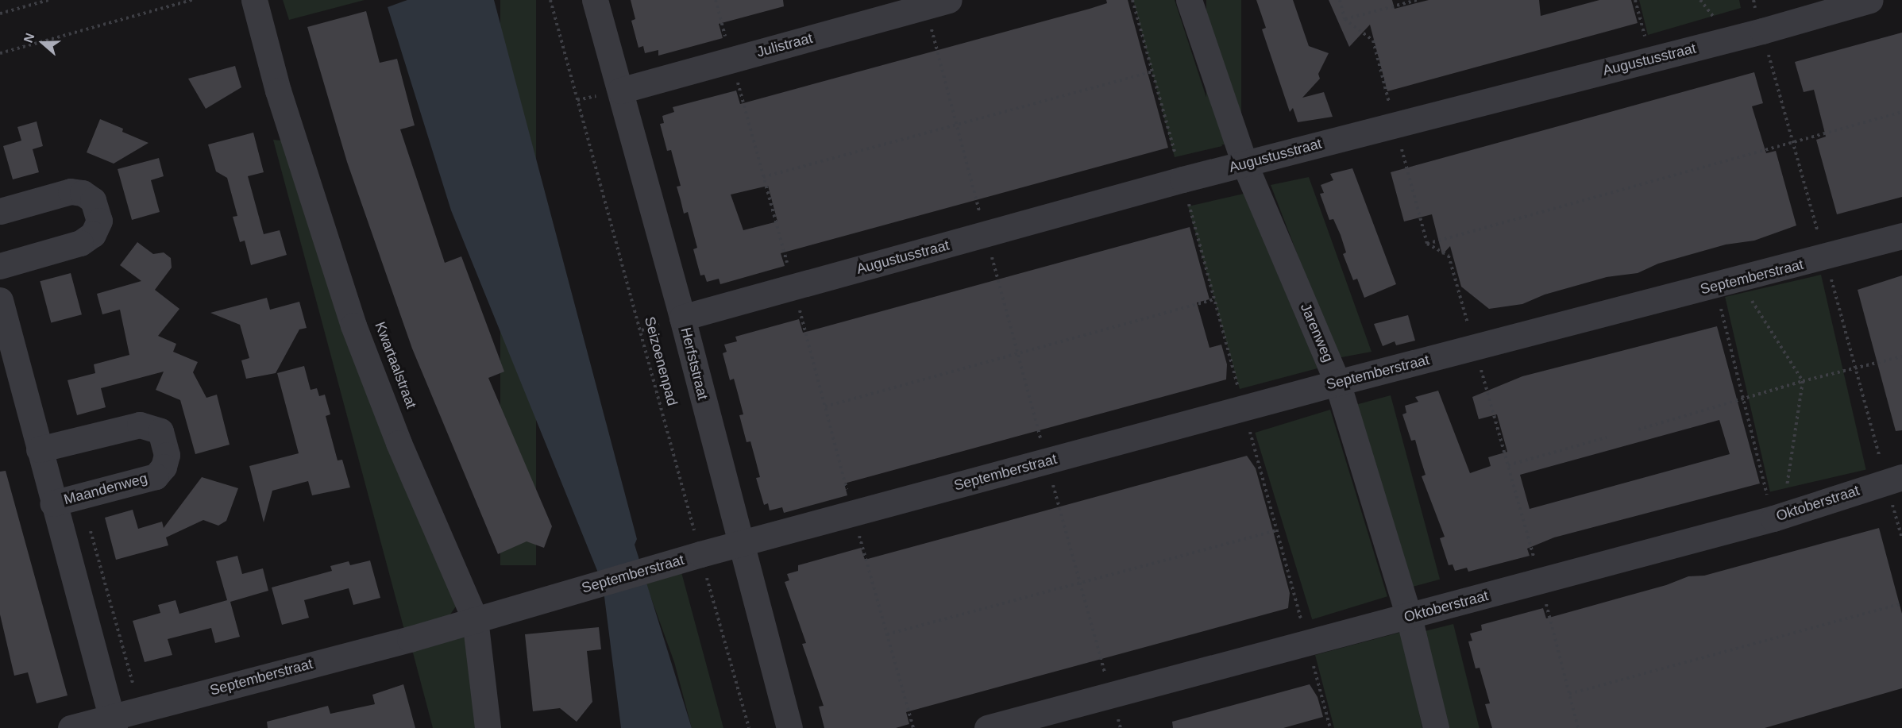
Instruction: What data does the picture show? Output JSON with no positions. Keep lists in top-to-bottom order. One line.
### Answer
{"streets":{"street":["Julistraat","Augustusstraat","Septemberstraat","Jarenweg","Herfststraat","Kwartaalstraat","Maandenweg","Oktoberstraat"],"path":["Seizoenenpad"]},"crossings":[["Julistraat","Herfststraat"],["Augustusstraat","Jarenweg"],["Augustusstraat","Herfststraat"],["Septemberstraat","Jarenweg"],["Septemberstraat","Seizoenenpad"],["Septemberstraat","Herfststraat"],["Septemberstraat","Kwartaalstraat"],["Septemberstraat","Maandenweg"],["Jarenweg","Oktoberstraat"]],"north":"left"}
